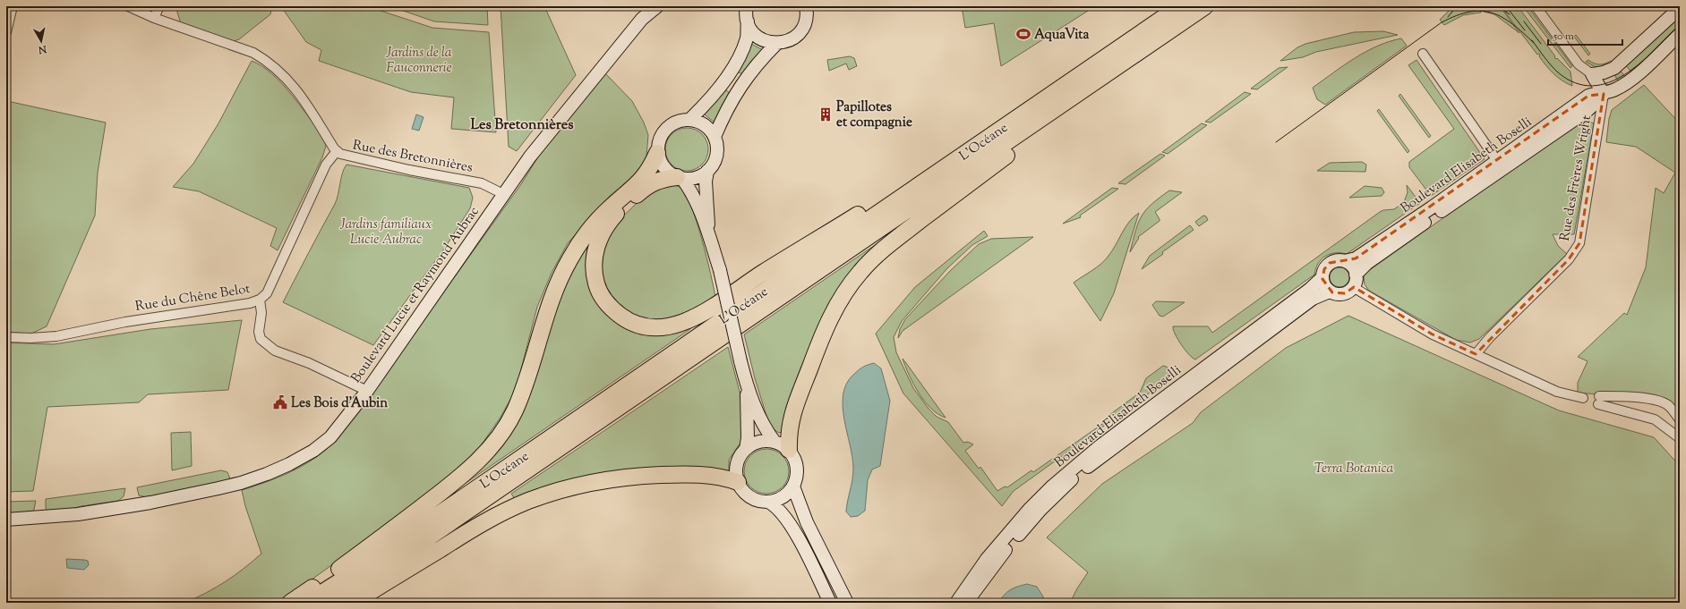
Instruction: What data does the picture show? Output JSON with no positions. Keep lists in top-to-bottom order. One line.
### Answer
{"streets":{"highway":["L’Océane"],"street":["Rue des Bretonnières","Boulevard Elisabeth Boselli","Rue des Frères Wright","Boulevard Lucie et Raymond Aubrac","Rue du Chêne Belot"]},"crossings":[["Rue des Bretonnières","Boulevard Lucie et Raymond Aubrac"],["Rue des Bretonnières","Rue du Chêne Belot"],["Boulevard Elisabeth Boselli","Rue des Frères Wright"]],"districts":["Les Bretonnières"],"parks":["Jardins de la Fauconnerie","Jardins familiaux Lucie Aubrac","Terra Botanica"],"places":{"sports":["AquaVita"],"building":["Papillotes et compagnie"],"public building":["Les Bois d’Aubin"]},"scale_bar":"50 m","north":"bottom"}
